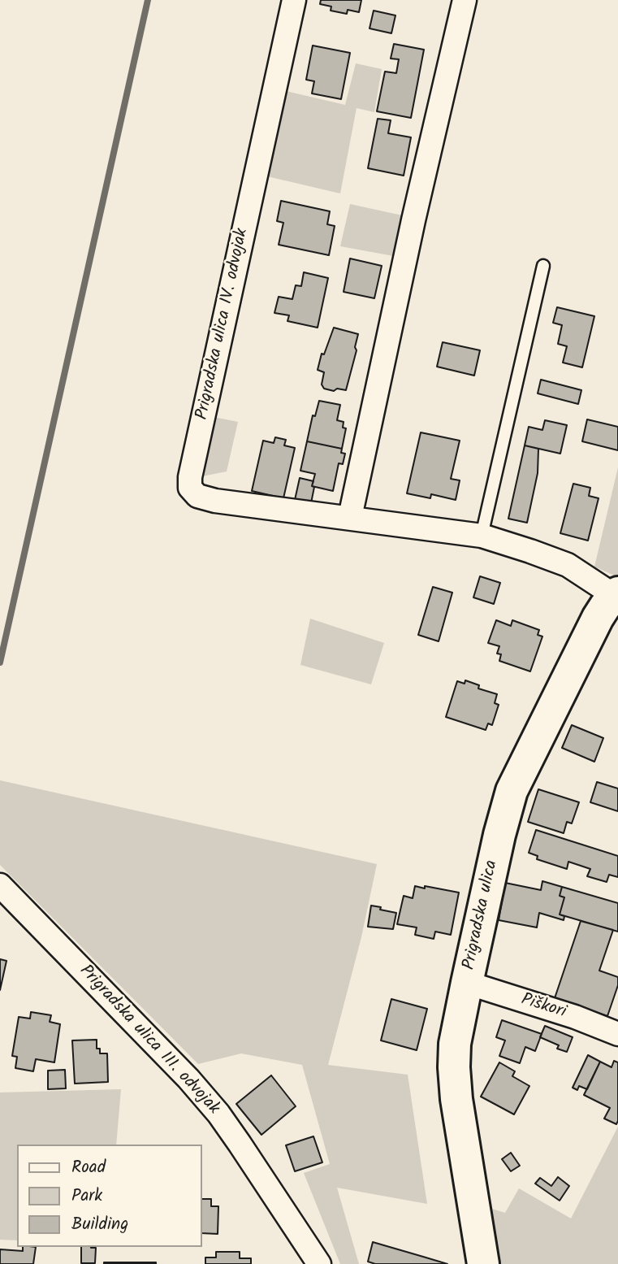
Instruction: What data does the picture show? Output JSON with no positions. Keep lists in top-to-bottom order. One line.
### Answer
{"streets":{"main road":["Prigradska ulica"],"street":["Prigradska ulica IV. odvojak","Piškori","Prigradska ulica III. odvojak"]},"crossings":[["Prigradska ulica IV. odvojak","Prigradska ulica"],["Prigradska ulica","Piškori"]],"legend":["Road","Park","Building"]}
